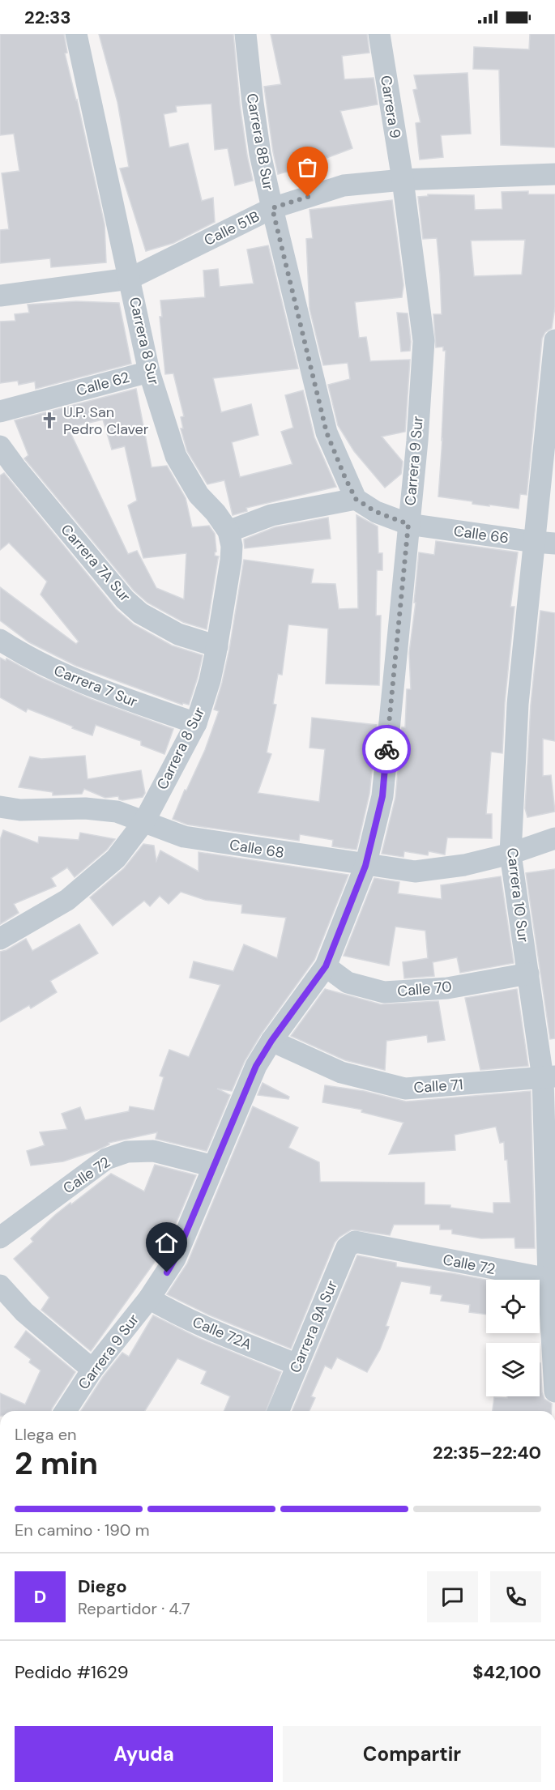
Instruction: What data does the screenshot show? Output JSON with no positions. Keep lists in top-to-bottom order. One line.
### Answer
{"streets":{"street":["Carrera 9","Carrera 8B Sur","Calle 51B","Carrera 8 Sur","Calle 62","Carrera 9 Sur","Calle 66","Carrera 7A Sur","Carrera 7 Sur","Calle 68","Carrera 10 Sur","Calle 70","Calle 71","Calle 72","Carrera 9A Sur","Calle 72A"]},"crossings":[["Carrera 9","Calle 51B"],["Carrera 9","Carrera 9 Sur"],["Carrera 8B Sur","Calle 51B"],["Calle 51B","Carrera 8 Sur"],["Calle 51B","Carrera 9 Sur"],["Carrera 8 Sur","Calle 62"],["Carrera 8 Sur","Carrera 7A Sur"],["Carrera 8 Sur","Carrera 7 Sur"],["Carrera 8 Sur","Calle 68"],["Carrera 9 Sur","Calle 66"],["Carrera 9 Sur","Calle 68"],["Carrera 9 Sur","Calle 70"],["Carrera 9 Sur","Calle 71"],["Carrera 9 Sur","Calle 72"],["Carrera 9 Sur","Calle 72A"],["Calle 66","Carrera 10 Sur"],["Calle 68","Carrera 10 Sur"],["Carrera 10 Sur","Calle 70"],["Carrera 10 Sur","Calle 71"],["Carrera 10 Sur","Calle 72"],["Calle 72","Carrera 9A Sur"],["Carrera 9A Sur","Calle 72A"]],"places":{"church":["U.P. San Pedro Claver"]},"page":{"status":"22:33","heading":["2 min","Llega en","22:35–22:40"],"panel":["Diego","Repartidor · 4.7","Pedido #1629","$42,100"],"bar":"En camino · 190 m","round":"D","buttons":["Ayuda","Compartir"]}}
